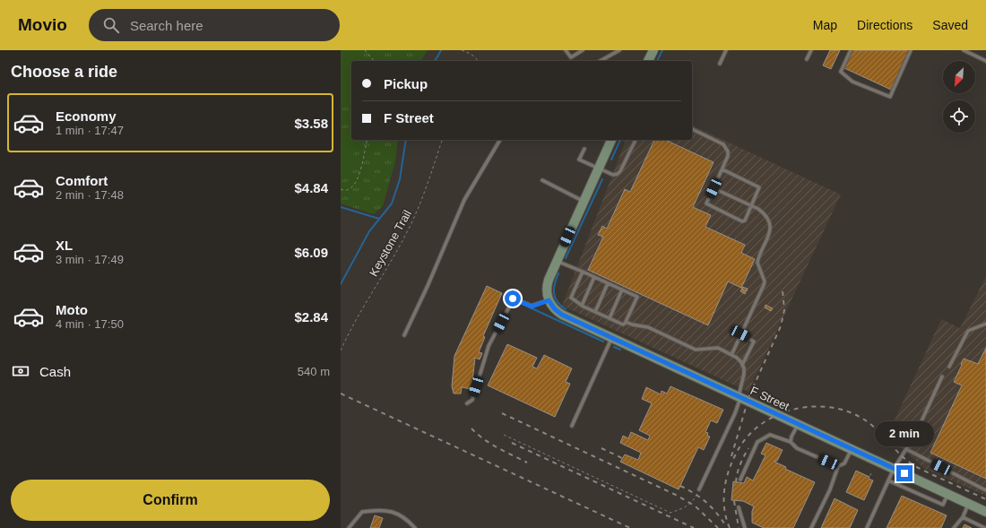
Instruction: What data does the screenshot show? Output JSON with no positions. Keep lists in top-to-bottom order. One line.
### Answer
{"streets":{"street":["F Street"],"path":["Keystone Trail"]},"north":"bottom left","page":{"header":"Movio","search":"Search here","nav":["Map","Directions","Saved"],"heading":"Choose a ride","banner":["Pickup","F Street"],"list":[{"name":"Economy","note":"1 min · 17:47","value":"$3.58"},{"name":"Comfort","note":"2 min · 17:48","value":"$4.84"},{"name":"XL","note":"3 min · 17:49","value":"$6.09"},{"name":"Moto","note":"4 min · 17:50","value":"$2.84"}],"pay":["Cash","540 m"],"bubble":"2 min","buttons":"Confirm"}}
